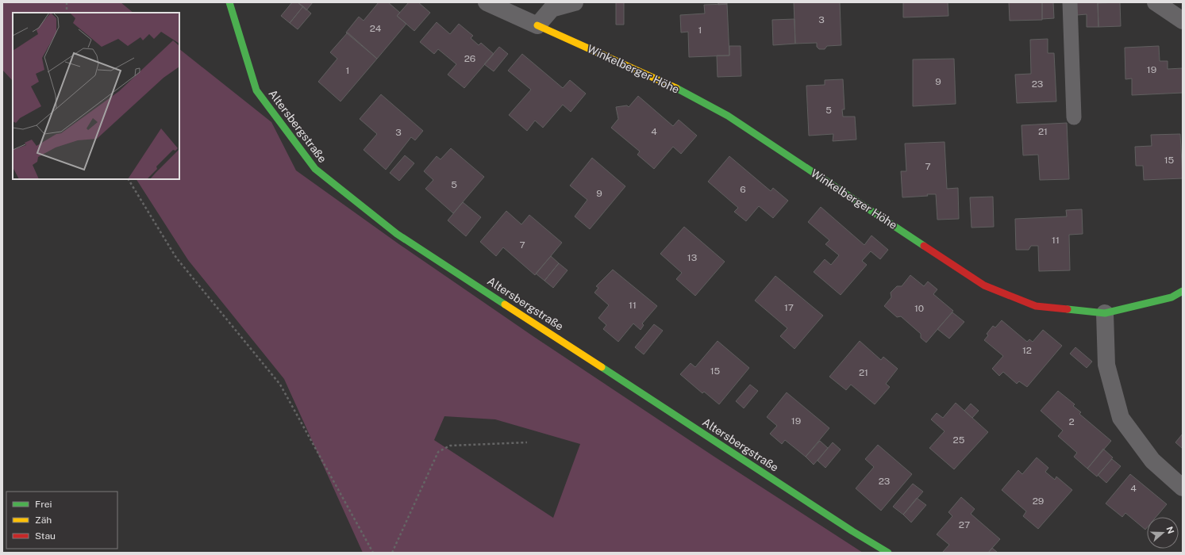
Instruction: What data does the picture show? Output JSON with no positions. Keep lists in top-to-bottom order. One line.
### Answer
{"streets":{"street":["Winkelberger Höhe","Altersbergstraße"]},"house_numbers":["3","24","1","26","19","1","9","23","5","4","21","3","15","7","5","6","9","11","7","13","11","17","10","12","15","21","19","2","25","23","4","29","27"],"legend":["Frei","Zäh","Stau"],"north":"right"}
